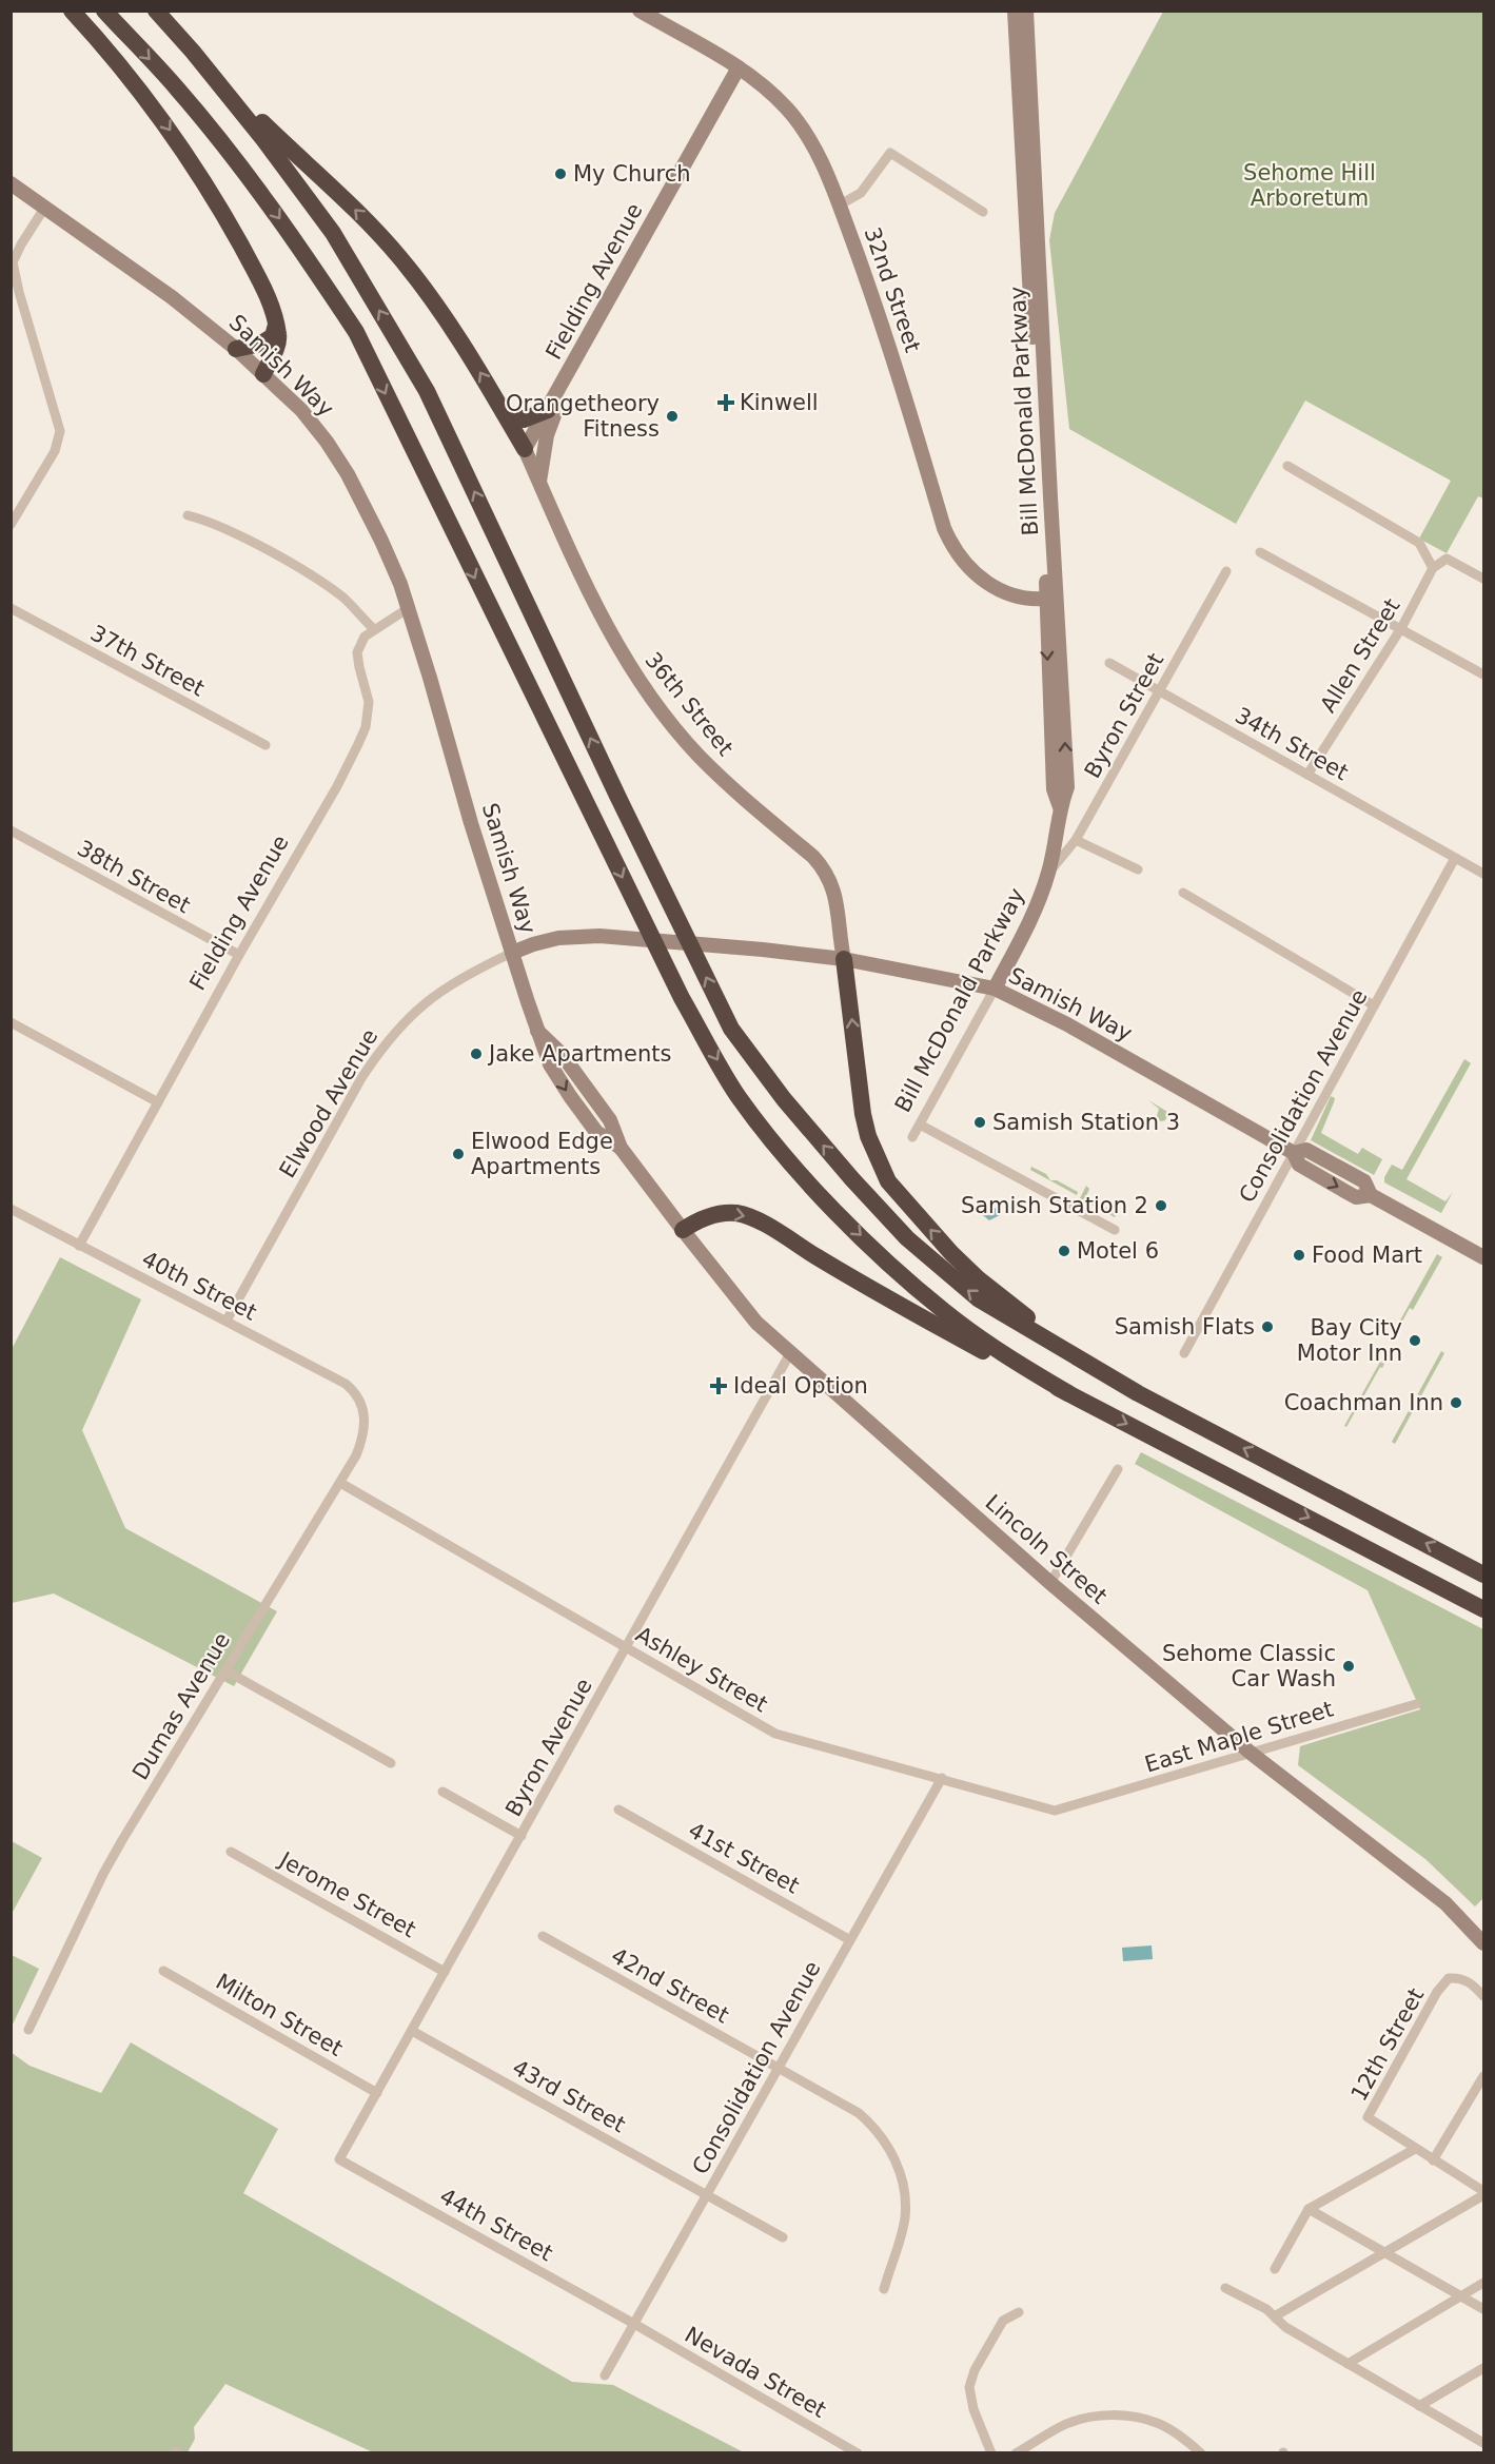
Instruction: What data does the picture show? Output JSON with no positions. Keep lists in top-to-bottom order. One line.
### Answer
{"streets":{"main road":["Fielding Avenue","32nd Street","Samish Way","Bill McDonald Parkway","36th Street","Lincoln Street"],"street":["Allen Street","37th Street","Byron Street","34th Street","38th Street","Consolidation Avenue","Elwood Avenue","40th Street","Ashley Street","Dumas Avenue","East Maple Street","Byron Avenue","41st Street","Jerome Street","42nd Street","Milton Street","12th Street","43rd Street","44th Street","Nevada Street"]},"crossings":[["Fielding Avenue","32nd Street"],["Fielding Avenue","Samish Way"],["Fielding Avenue","36th Street"],["Fielding Avenue","38th Street"],["Fielding Avenue","40th Street"],["32nd Street","Bill McDonald Parkway"],["Samish Way","Bill McDonald Parkway"],["Samish Way","36th Street"],["Samish Way","Consolidation Avenue"],["Samish Way","Elwood Avenue"],["Samish Way","Lincoln Street"],["Bill McDonald Parkway","Byron Street"],["Allen Street","34th Street"],["Byron Street","34th Street"],["34th Street","Consolidation Avenue"],["Consolidation Avenue","Ashley Street"],["Consolidation Avenue","41st Street"],["Consolidation Avenue","42nd Street"],["Consolidation Avenue","43rd Street"],["Consolidation Avenue","44th Street"],["Consolidation Avenue","Nevada Street"],["Elwood Avenue","40th Street"],["Elwood Avenue","Lincoln Street"],["40th Street","Dumas Avenue"],["Lincoln Street","East Maple Street"],["Lincoln Street","Byron Avenue"],["Ashley Street","Dumas Avenue"],["Ashley Street","East Maple Street"],["Ashley Street","Byron Avenue"],["Byron Avenue","Jerome Street"],["Byron Avenue","Milton Street"],["Byron Avenue","43rd Street"],["Byron Avenue","44th Street"],["44th Street","Nevada Street"]],"parks":["Sehome Hill Arboretum"],"places":{"other":["My Church","Orangetheory Fitness","Jake Apartments","Samish Station 3","Elwood Edge Apartments","Samish Station 2","Motel 6","Food Mart","Samish Flats","Bay City Motor Inn","Coachman Inn","Sehome Classic Car Wash"],"health":["Kinwell","Ideal Option"]}}
